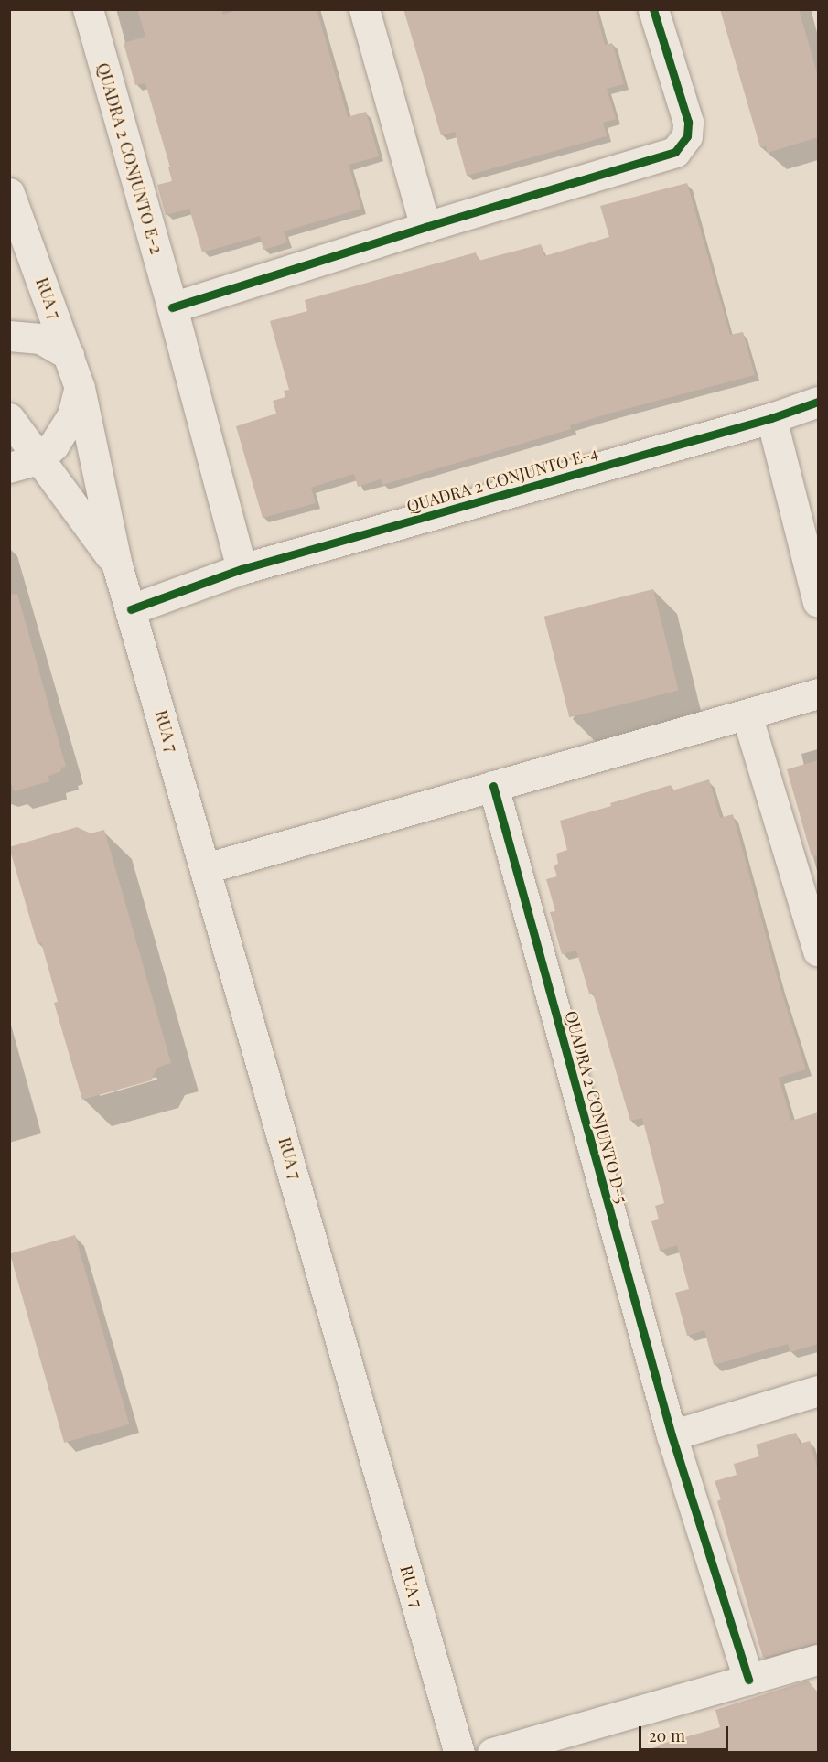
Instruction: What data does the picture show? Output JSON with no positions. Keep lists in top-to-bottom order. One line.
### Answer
{"streets":{"street":["QUADRA 2 CONJUNTO E-2","RUA 7","QUADRA 2 CONJUNTO E-4","QUADRA 2 CONJUNTO D-5"]},"crossings":[["QUADRA 2 CONJUNTO E-2","QUADRA 2 CONJUNTO E-4"],["RUA 7","QUADRA 2 CONJUNTO E-4"]],"scale_bar":"20 m"}
